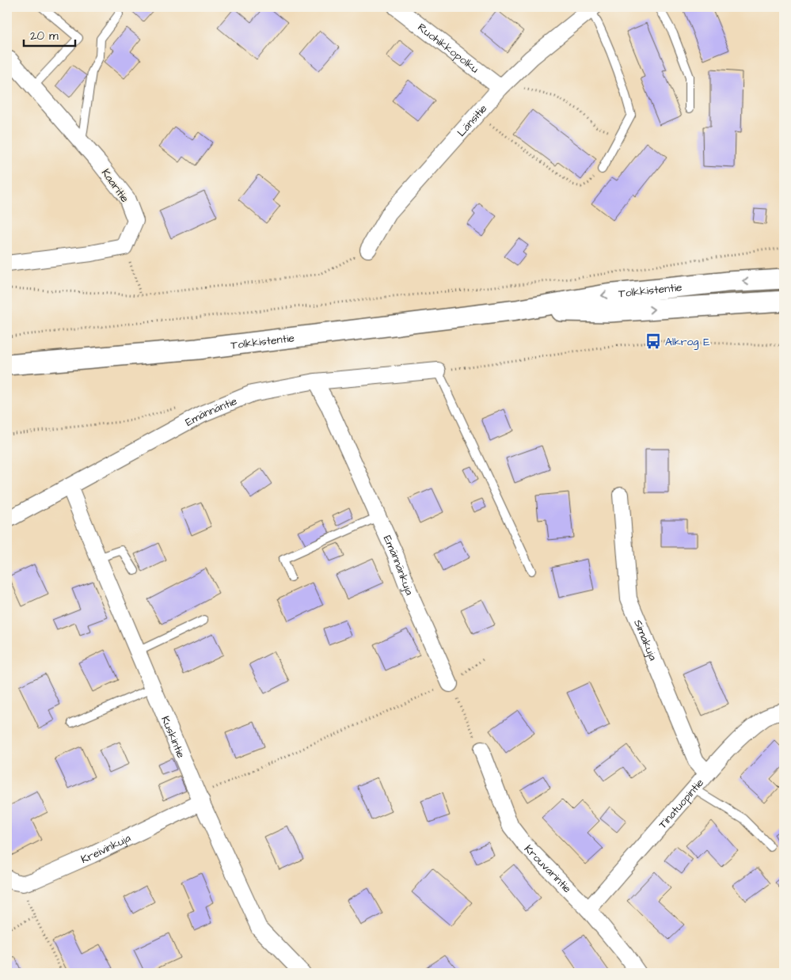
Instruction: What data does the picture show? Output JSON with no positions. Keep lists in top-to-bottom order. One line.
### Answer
{"streets":{"street":["Ruohikkopolku","Länsitie","Kaaritie","Tolkkistentie","Emännäntie","Emännänkuja","Simakuja","Kuskintie","Tinatuopintie","Kreivinkuja","Krouvarintie"]},"crossings":[["Ruohikkopolku","Länsitie"],["Emännäntie","Emännänkuja"],["Emännäntie","Kuskintie"],["Simakuja","Tinatuopintie"],["Kuskintie","Kreivinkuja"],["Tinatuopintie","Krouvarintie"]],"places":{"bus stop":["Alkrog E"]},"scale_bar":"20 m"}
